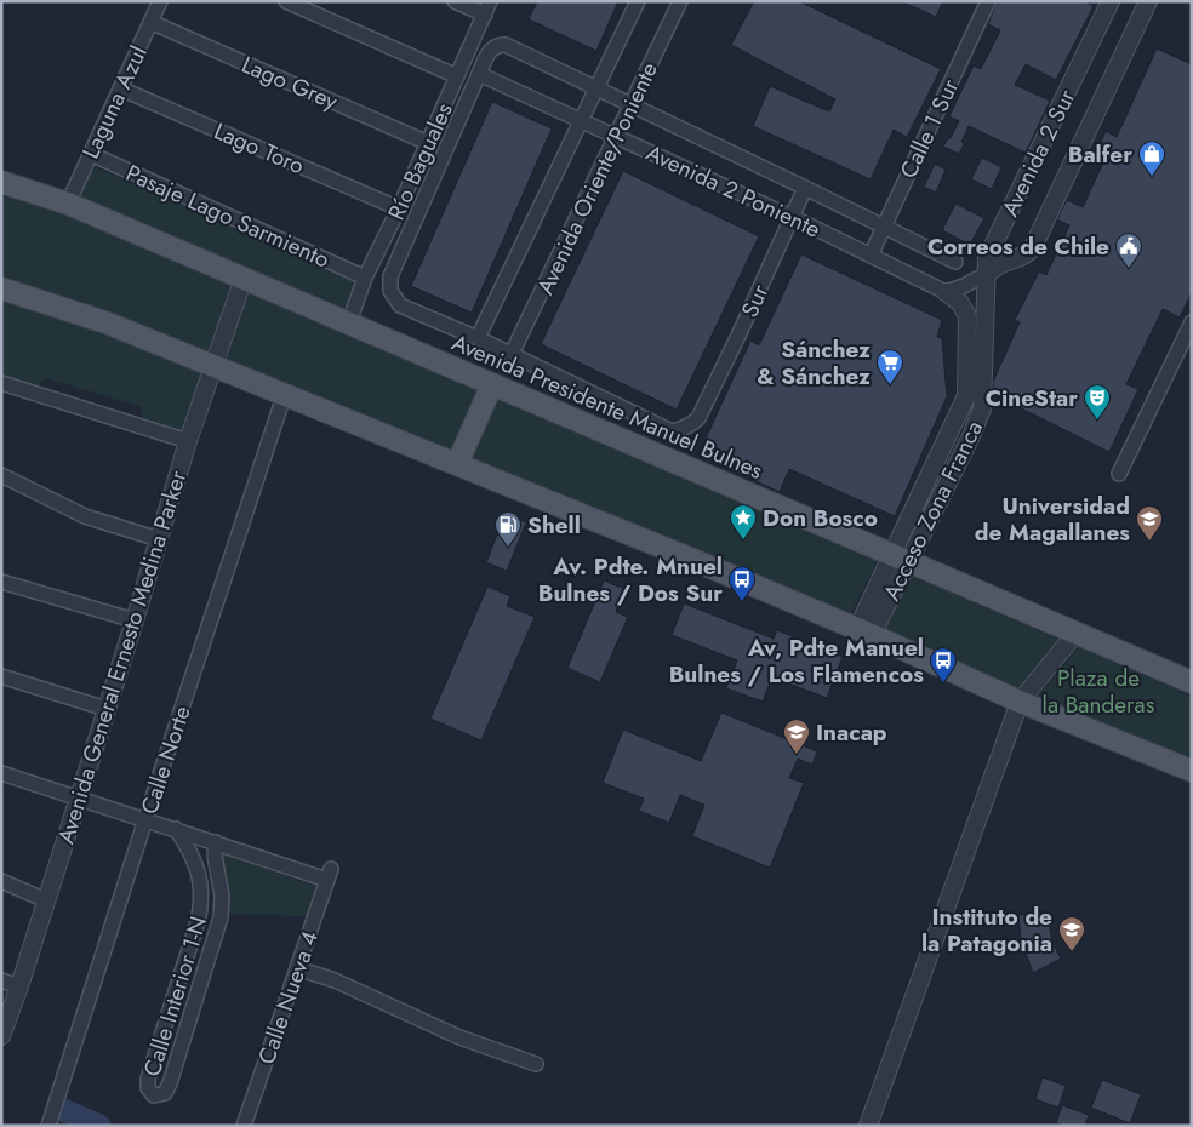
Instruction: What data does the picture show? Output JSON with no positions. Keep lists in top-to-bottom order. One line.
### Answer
{"streets":{"main road":["Avenida Presidente Manuel Bulnes"],"street":["Lago Grey","Laguna Azul","Calle 1 Sur","Lago Toro","Avenida 2 Sur","Río Baguales","Avenida Oriente/Poniente","Avenida 2 Poniente","Pasaje Lago Sarmiento","Sur","Acceso Zona Franca","Avenida General Ernesto Medina Parker","Calle Norte","Calle Interior 1-N","Calle Nueva 4"]},"crossings":[["Lago Grey","Laguna Azul"],["Lago Grey","Río Baguales"],["Laguna Azul","Lago Toro"],["Laguna Azul","Pasaje Lago Sarmiento"],["Laguna Azul","Avenida Presidente Manuel Bulnes"],["Calle 1 Sur","Avenida 2 Poniente"],["Lago Toro","Río Baguales"],["Avenida 2 Sur","Acceso Zona Franca"],["Río Baguales","Pasaje Lago Sarmiento"],["Río Baguales","Avenida Presidente Manuel Bulnes"],["Avenida Oriente/Poniente","Avenida 2 Poniente"],["Avenida Oriente/Poniente","Sur"],["Avenida 2 Poniente","Sur"],["Avenida 2 Poniente","Acceso Zona Franca"],["Avenida Presidente Manuel Bulnes","Acceso Zona Franca"],["Avenida Presidente Manuel Bulnes","Avenida General Ernesto Medina Parker"],["Calle Interior 1-N","Calle Nueva 4"]],"parks":["Plaza de la Banderas"],"places":{"shop":["Balfer"],"public building":["Correos de Chile"],"supermarket":["Sánchez & Sánchez"],"theatre":["CineStar"],"place":["Don Bosco"],"school or university":["Universidad de Magallanes","Inacap","Instituto de la Patagonia"],"fuel station":["Shell"],"bus stop":["Av. Pdte. Mnuel Bulnes / Dos Sur","Av, Pdte Manuel Bulnes / Los Flamencos"]}}
